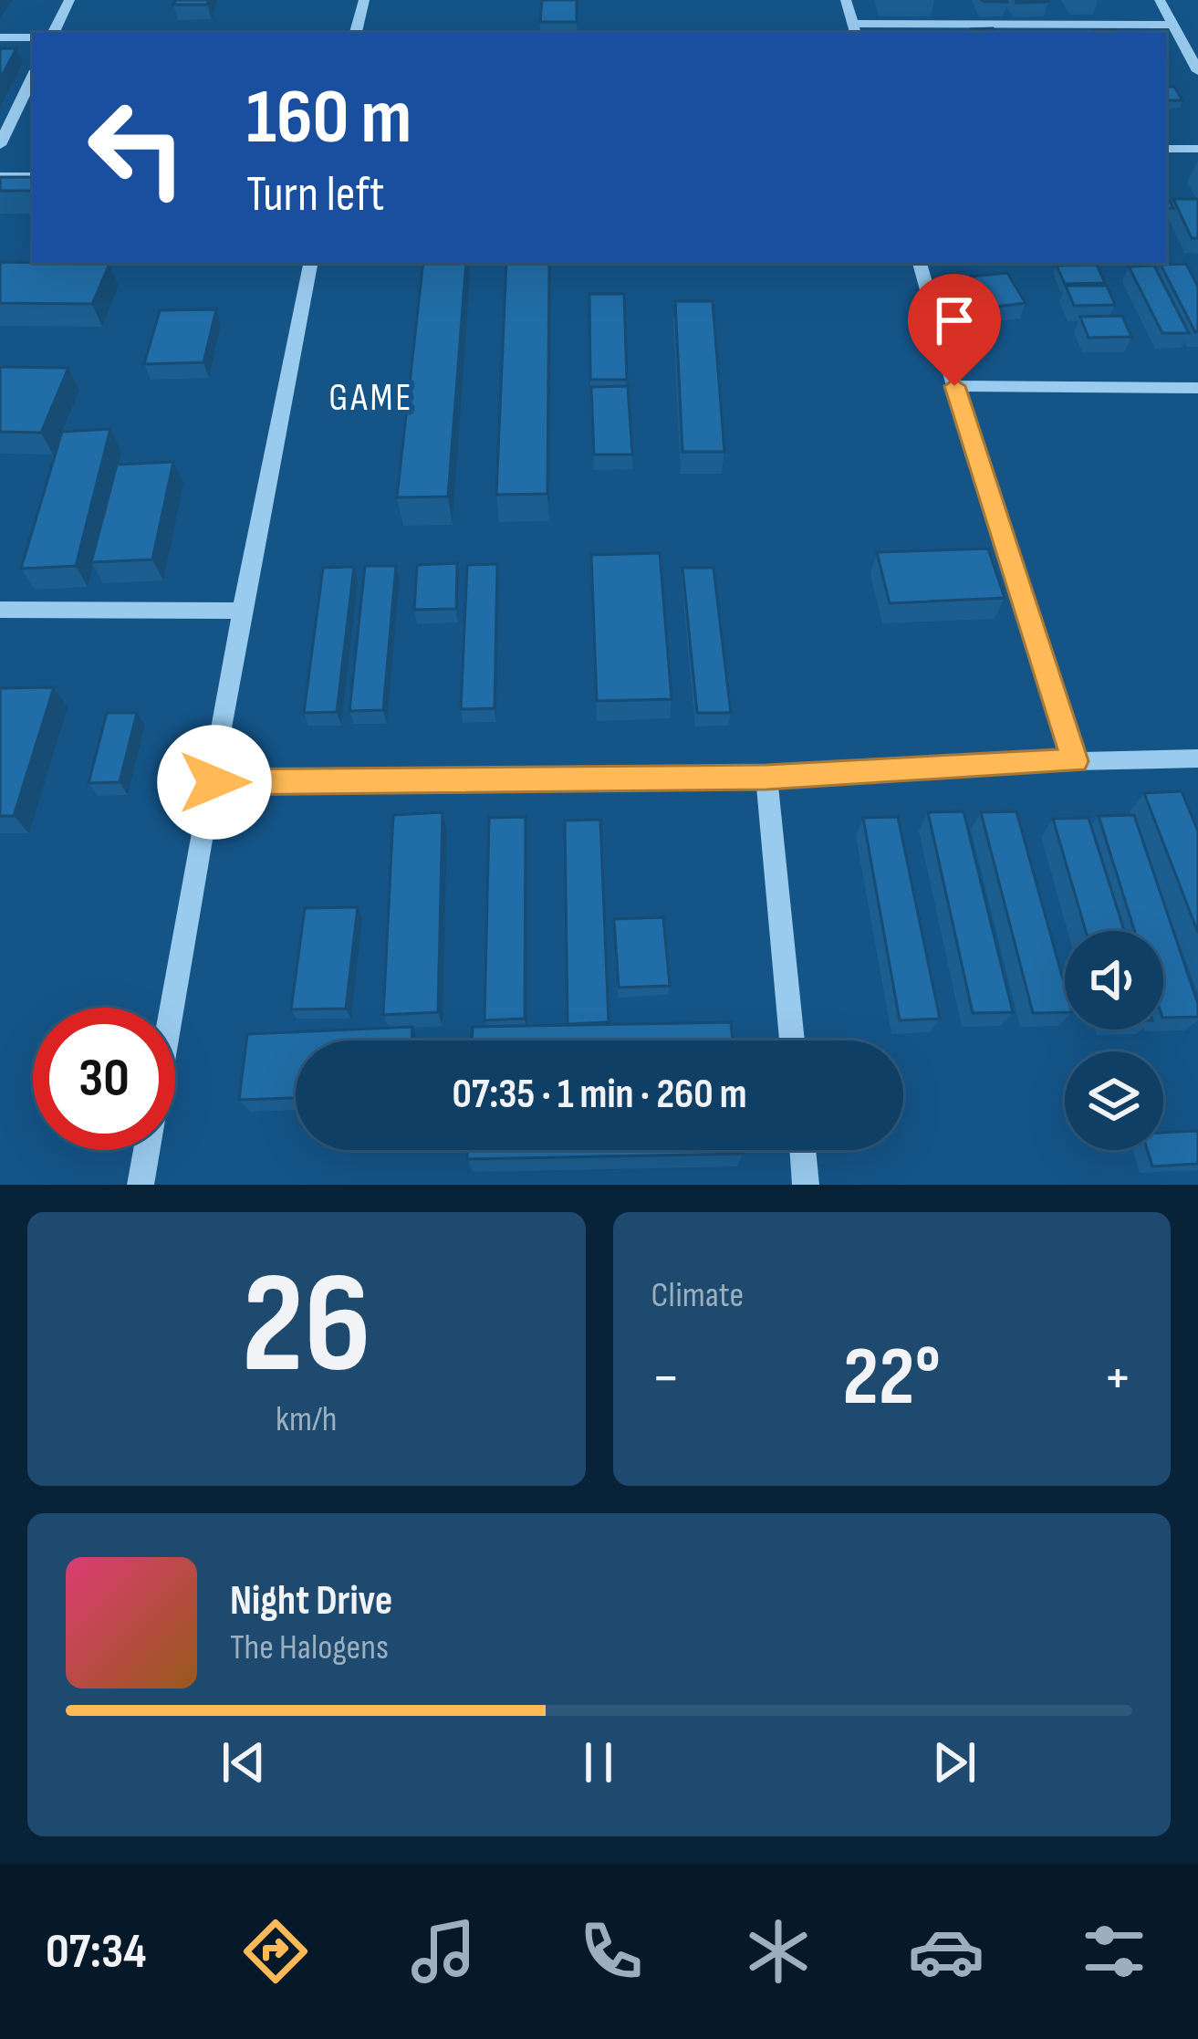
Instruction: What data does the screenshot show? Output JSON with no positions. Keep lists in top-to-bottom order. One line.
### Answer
{"districts":["GAME"],"page":{"turn":["160 m","Turn left"],"limit":"30","trip":"07:35 · 1 min · 260 m","tile":[["26","km/h"],"Climate"],"heat":["−","22°","+"],"song":["Night Drive","The Halogens"],"tabs":"07:34"}}
